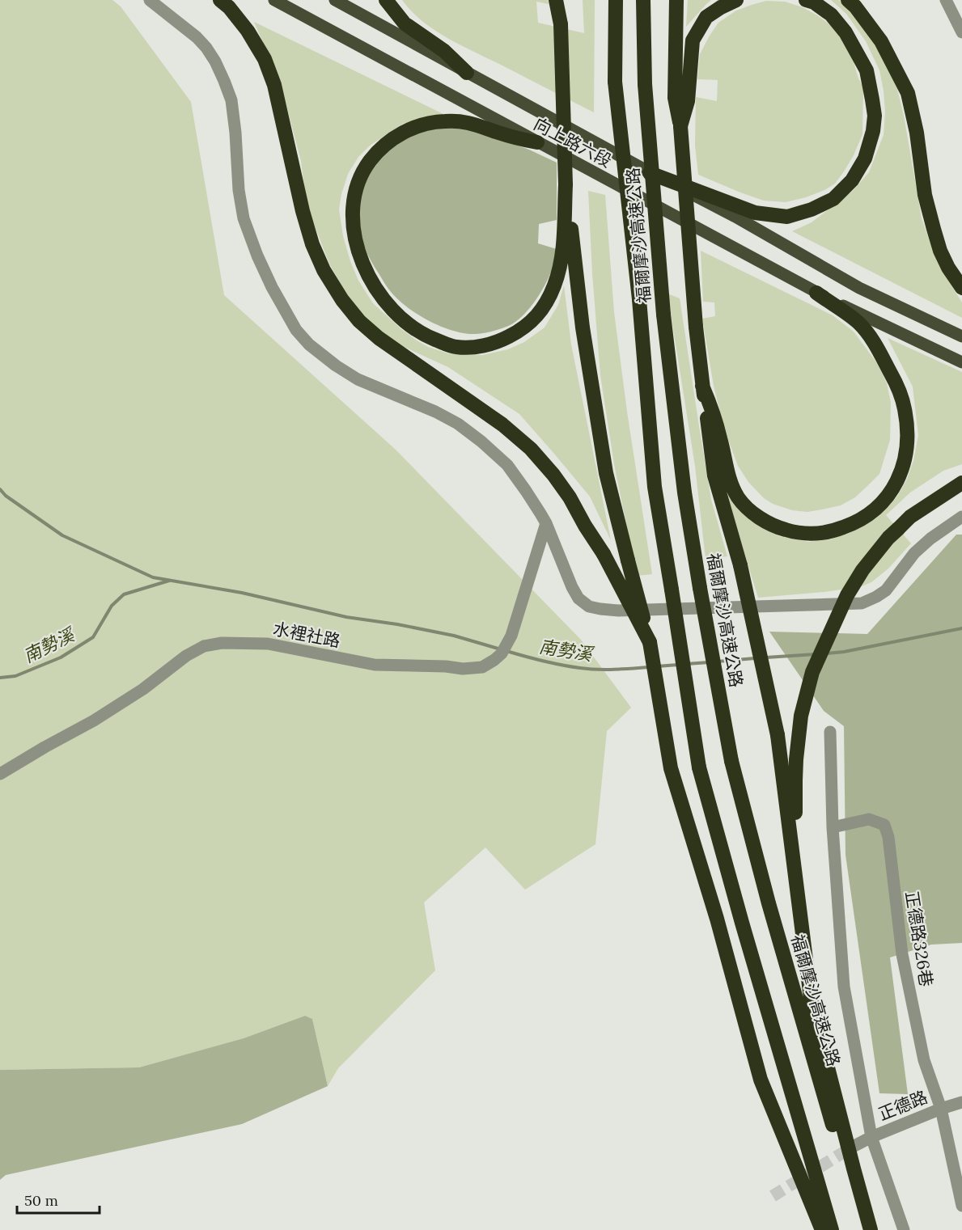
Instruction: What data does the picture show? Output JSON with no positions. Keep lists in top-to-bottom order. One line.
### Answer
{"streets":{"highway":["福爾摩沙高速公路"],"main road":["向上路六段"],"street":["水裡社路","正德路326巷","正德路"]},"crossings":[["正德路326巷","正德路"]],"water":["南勢溪"],"scale_bar":"50 m"}
